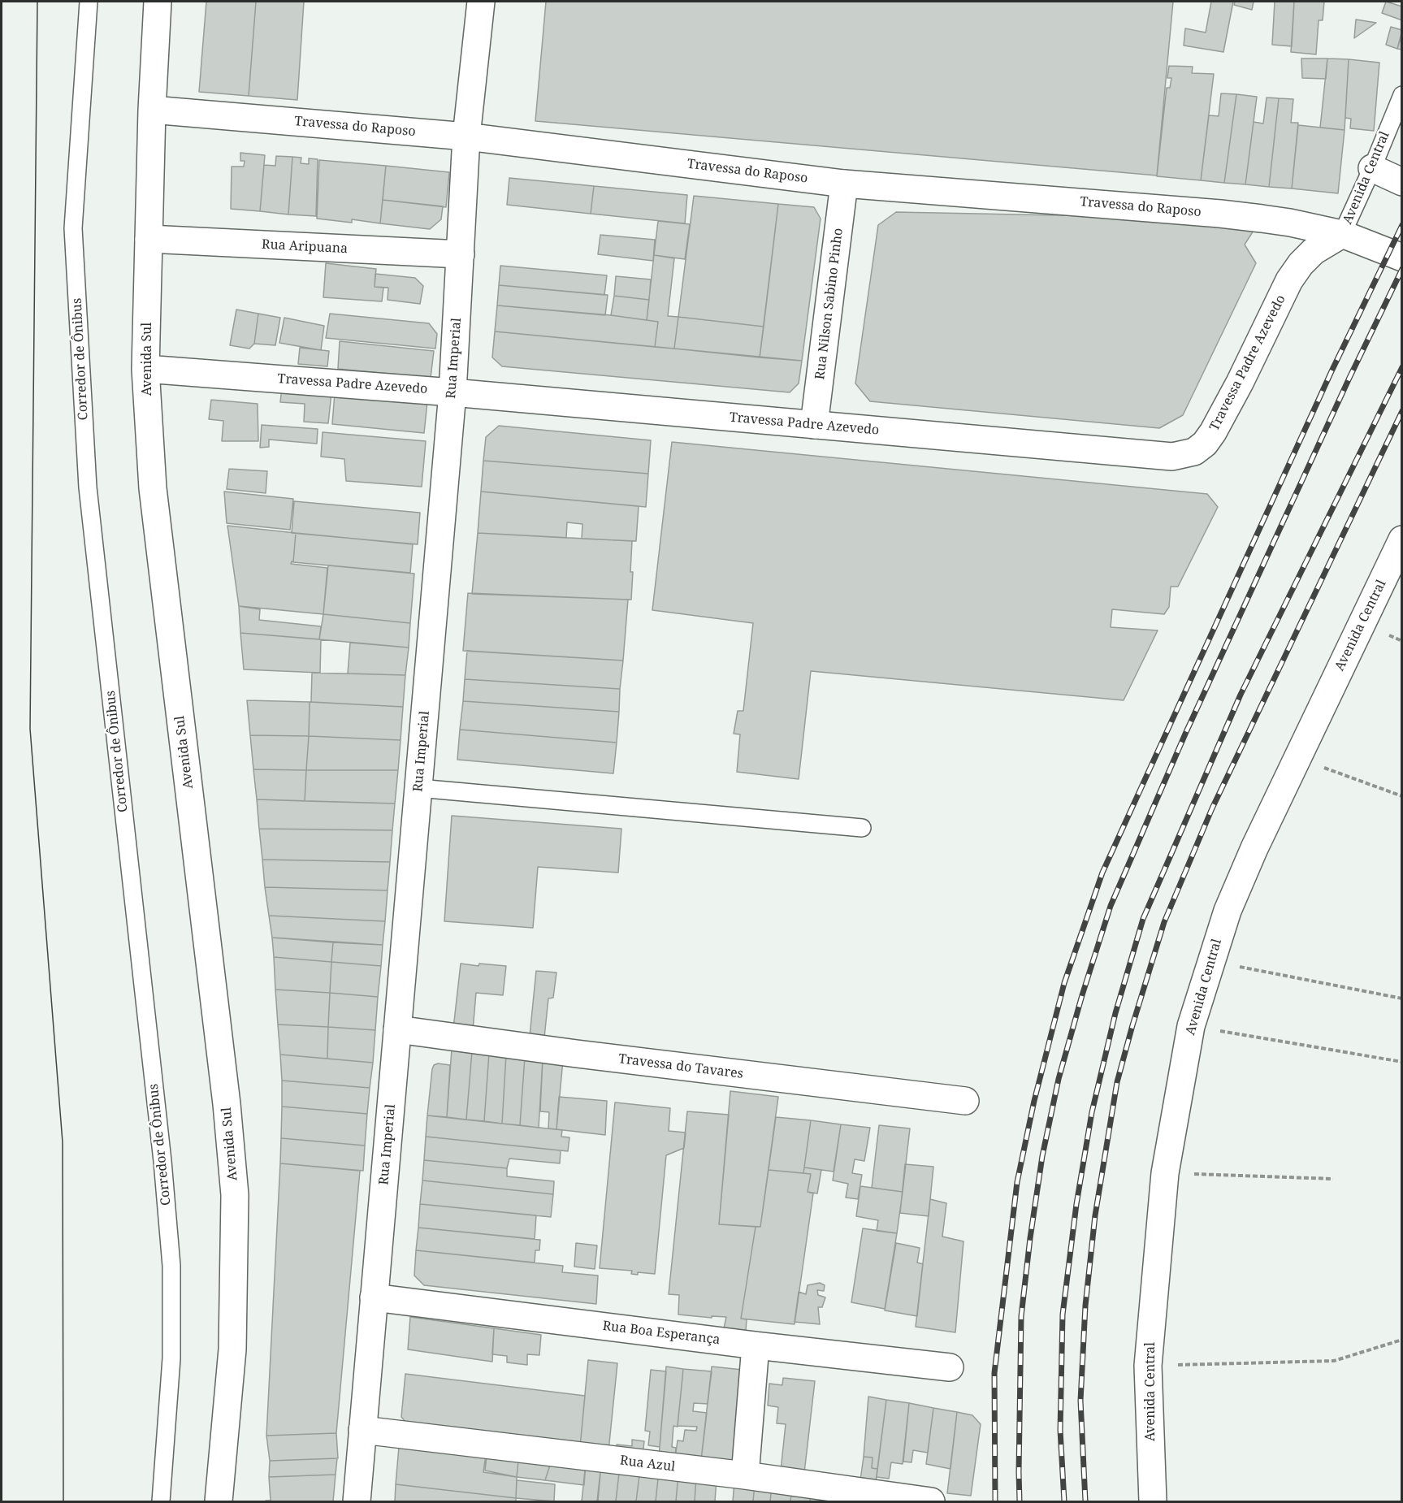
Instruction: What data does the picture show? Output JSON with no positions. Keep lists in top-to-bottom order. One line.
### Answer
{"streets":{"street":["Travessa do Raposo","Avenida Central","Rua Aripuana","Rua Nilson Sabino Pinho","Rua Imperial","Avenida Sul","Travessa Padre Azevedo","Travessa do Tavares","Rua Boa Esperança","Rua Azul"],"lane":["Corredor de Ônibus"]},"crossings":[["Travessa do Raposo","Avenida Central"],["Travessa do Raposo","Rua Nilson Sabino Pinho"],["Travessa do Raposo","Rua Imperial"],["Travessa do Raposo","Avenida Sul"],["Travessa do Raposo","Travessa Padre Azevedo"],["Avenida Central","Travessa Padre Azevedo"],["Rua Aripuana","Rua Imperial"],["Rua Aripuana","Avenida Sul"],["Rua Nilson Sabino Pinho","Travessa Padre Azevedo"],["Rua Imperial","Travessa Padre Azevedo"],["Rua Imperial","Travessa do Tavares"],["Rua Imperial","Rua Boa Esperança"],["Rua Imperial","Rua Azul"],["Avenida Sul","Travessa Padre Azevedo"]]}
